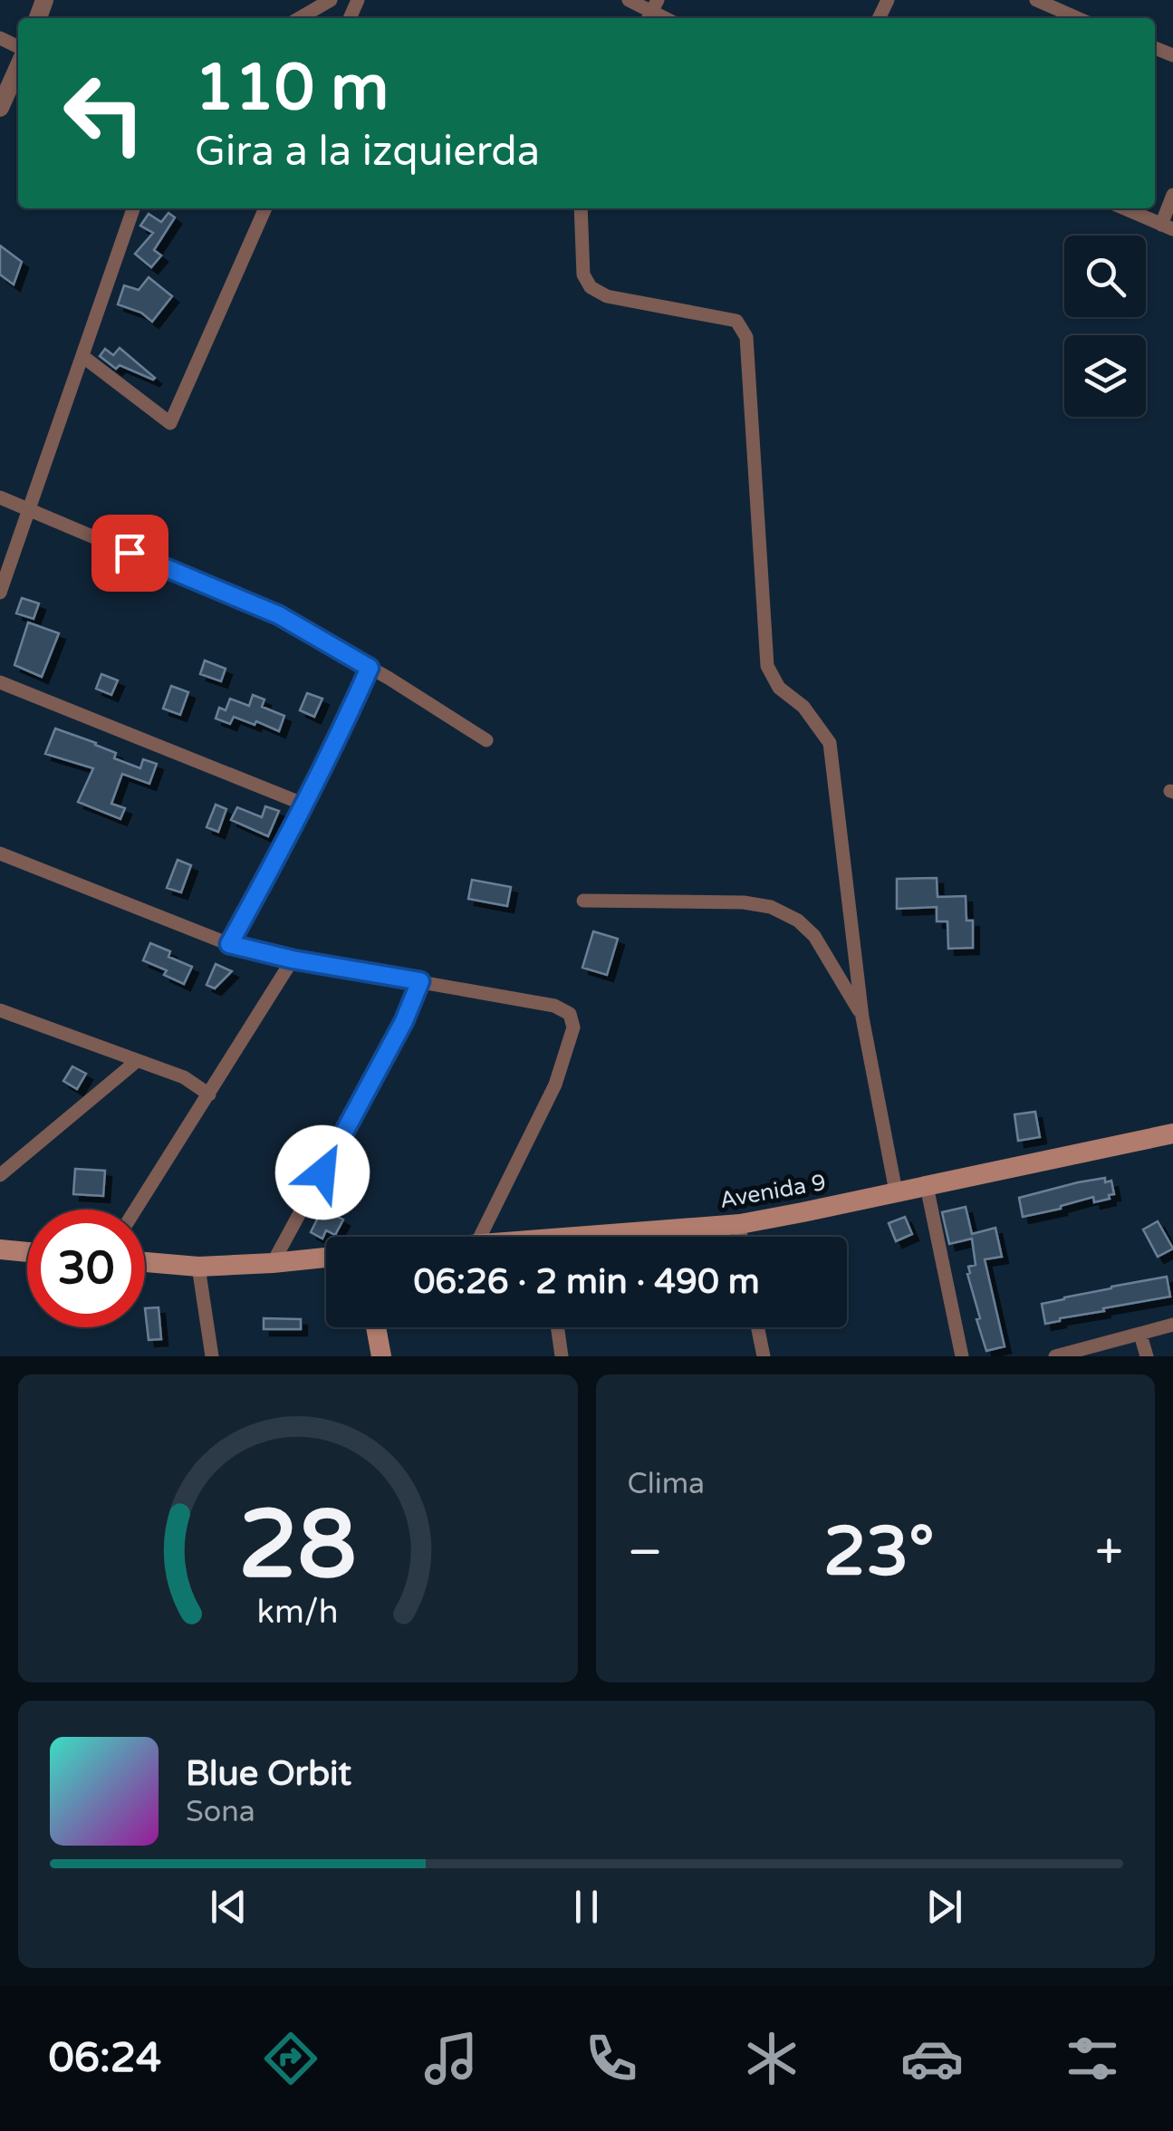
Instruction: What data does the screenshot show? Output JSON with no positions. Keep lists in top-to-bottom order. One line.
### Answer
{"streets":{"main road":["Avenida 9"]},"page":{"turn":["110 m","Gira a la izquierda"],"limit":"30","trip":"06:26 · 2 min · 490 m","tile":"Clima","heat":["−","23°","+"],"song":["Blue Orbit","Sona"],"tabs":"06:24","gauge":["28","km/h"]}}
